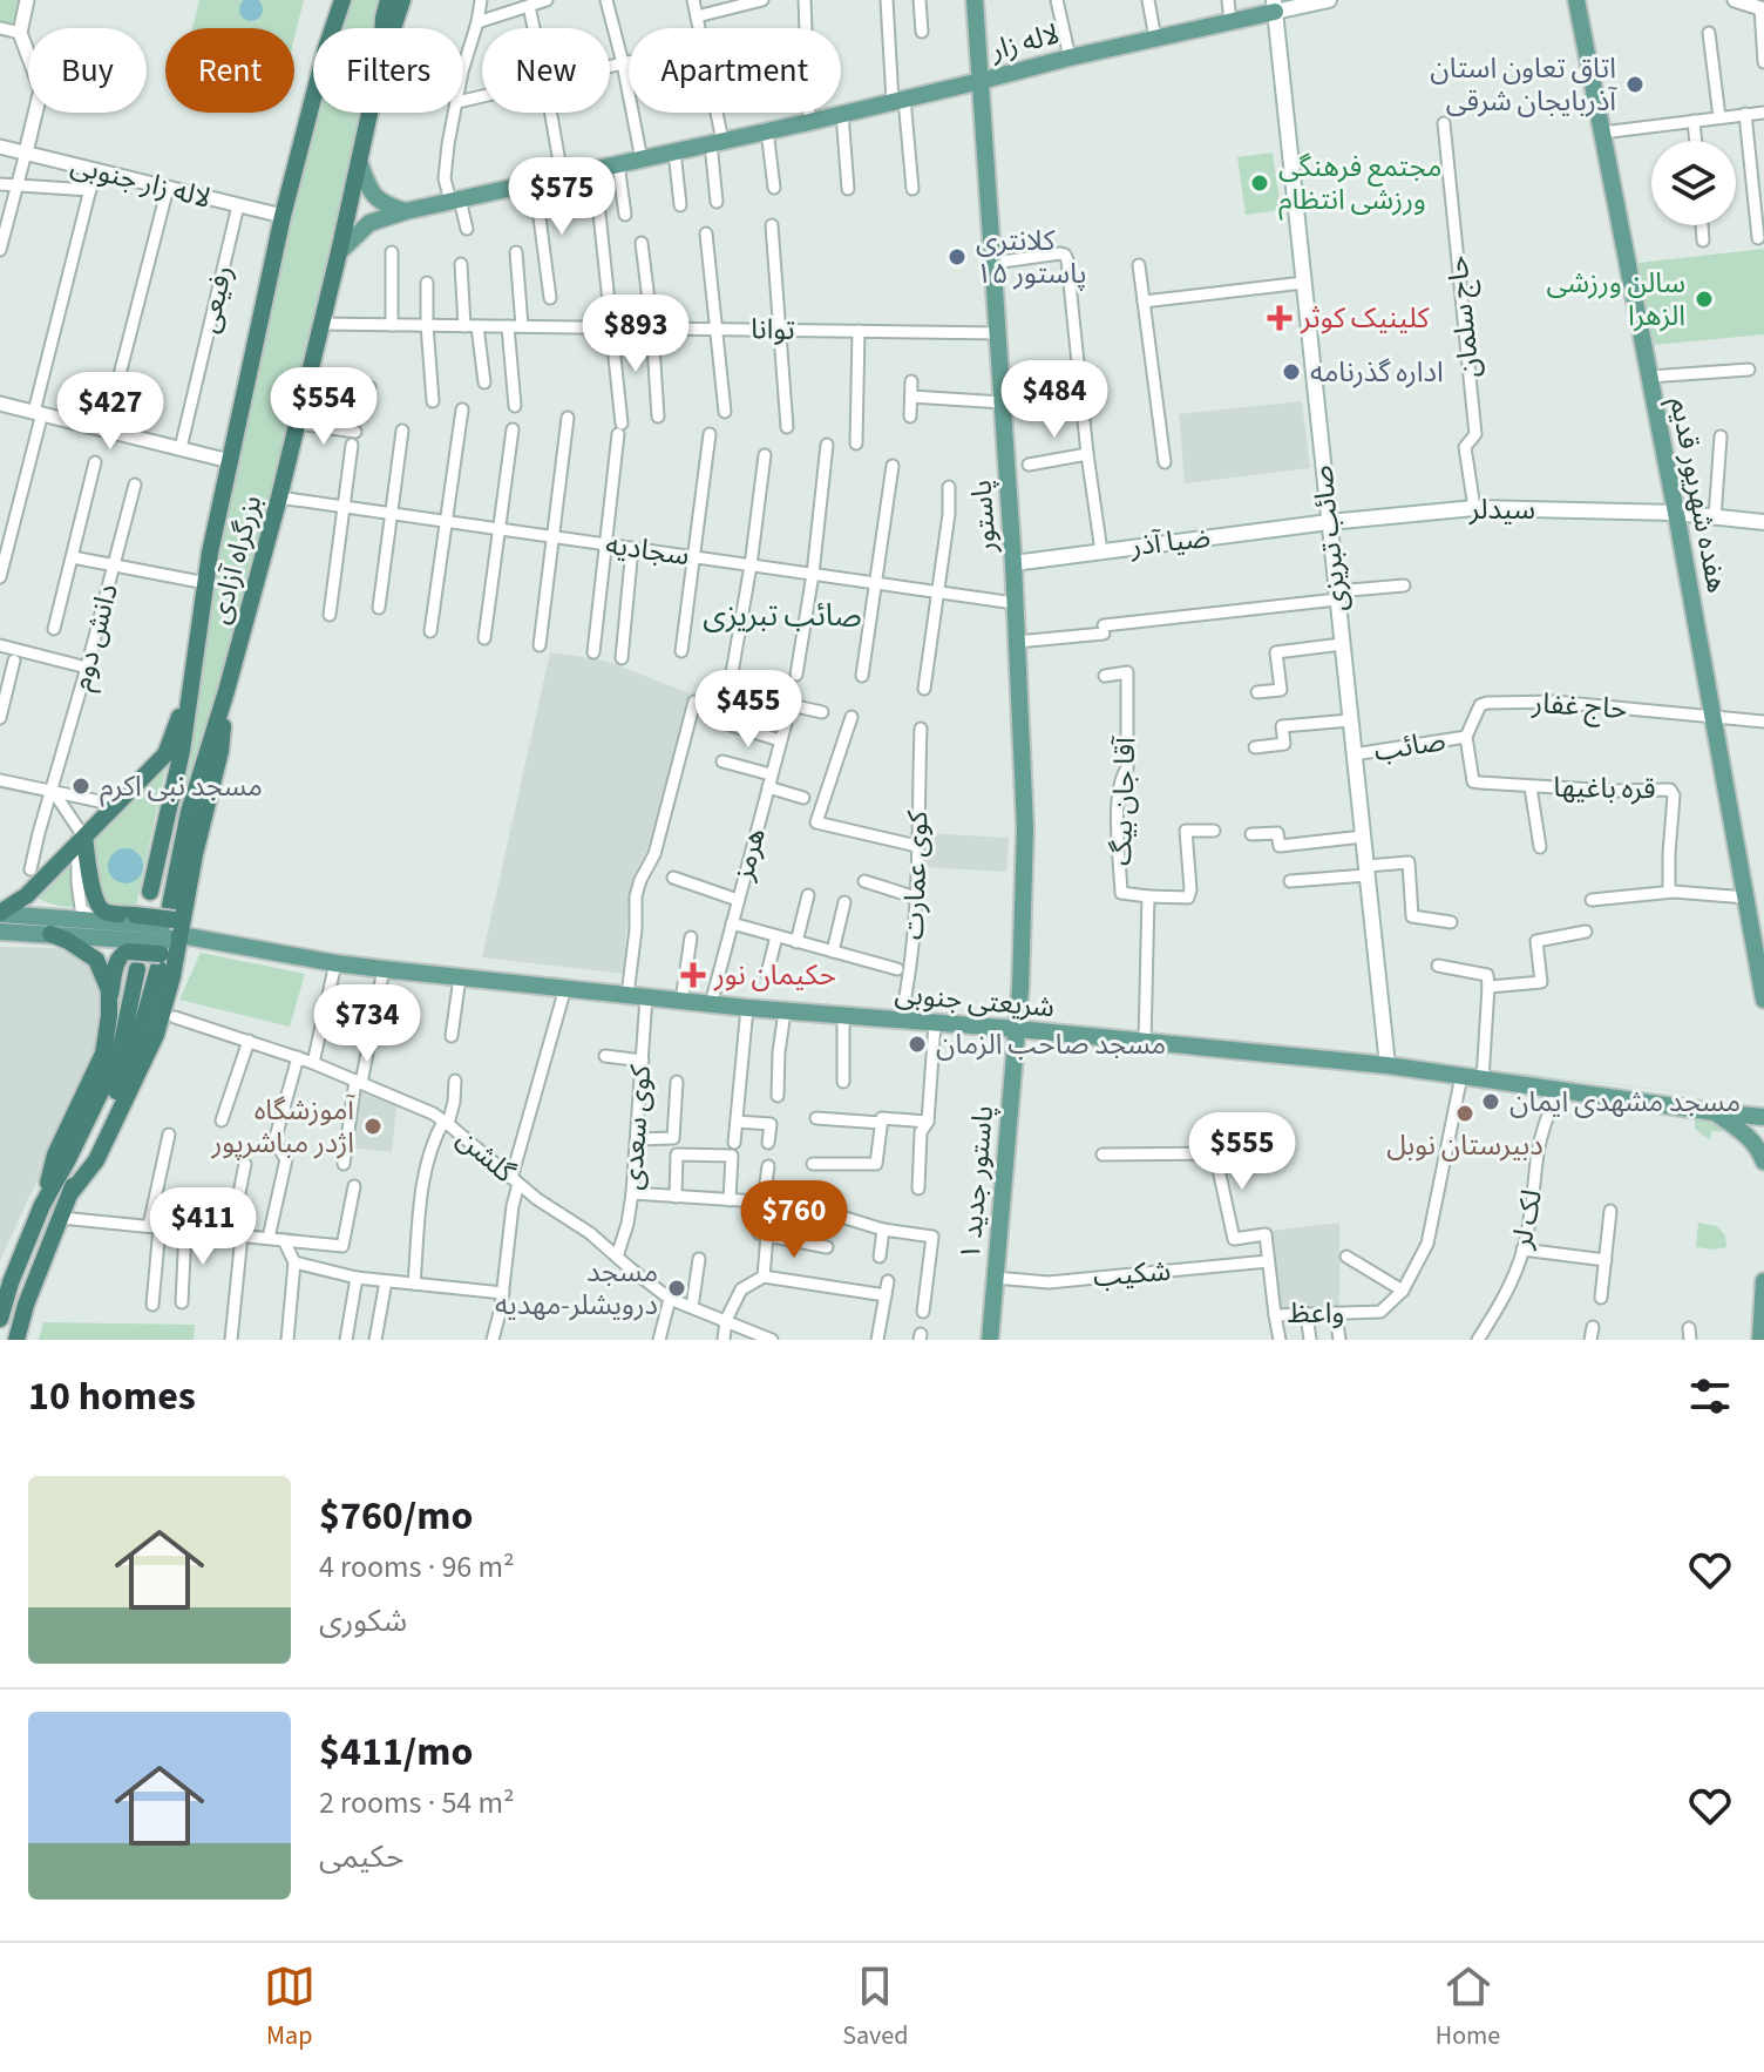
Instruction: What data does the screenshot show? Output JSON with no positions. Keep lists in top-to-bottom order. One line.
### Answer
{"streets":{"highway":["بزرگراه آزادی"],"main road":["لاله زار","هفده شهریور قدیم","سیدلر","پاستور","صائب تبریزی","ضیا آذر","شریعتی جنوبی","پاستور جدید ۱"],"street":["لاله زار جنوبی","رفیعی","حاج سلمان","توانا","سجادیه","دانش دوم","حاج غفار","صائب","قره باغیها","آقا جان بیگ","هرمز","کوی عمارت","کوی سعدی","گلشن","لک لر","شکیب","واعظ"]},"crossings":[["لاله زار","پاستور"],["لاله زار","صائب تبریزی"],["لاله زار","بزرگراه آزادی"],["لاله زار جنوبی","رفیعی"],["لاله زار جنوبی","بزرگراه آزادی"],["حاج سلمان","سیدلر"],["توانا","پاستور"],["توانا","بزرگراه آزادی"],["هفده شهریور قدیم","سیدلر"],["هفده شهریور قدیم","حاج غفار"],["سیدلر","صائب تبریزی"],["سیدلر","ضیا آذر"],["پاستور","ضیا آذر"],["پاستور","سجادیه"],["پاستور","شریعتی جنوبی"],["پاستور","پاستور جدید ۱"],["صائب تبریزی","ضیا آذر"],["صائب تبریزی","صائب"],["صائب تبریزی","شریعتی جنوبی"],["سجادیه","بزرگراه آزادی"],["بزرگراه آزادی","شریعتی جنوبی"],["حاج غفار","صائب"],["حاج غفار","قره باغیها"],["صائب","قره باغیها"],["آقا جان بیگ","شریعتی جنوبی"],["هرمز","شریعتی جنوبی"],["کوی عمارت","شریعتی جنوبی"],["شریعتی جنوبی","کوی سعدی"],["شریعتی جنوبی","پاستور جدید ۱"],["شریعتی جنوبی","لک لر"],["کوی سعدی","گلشن"],["پاستور جدید ۱","شکیب"],["شکیب","واعظ"]],"districts":["صائب تبریزی"],"places":{"other":["اتاق تعاون استان آذربایجان شرقی","مجتمع فرهنگی ورزشی انتظام","کلانتری ۱۵ پاستور","سالن ورزشی الزهرا","اداره گذرنامه","مسجد نبی اکرم","مسجد صاحب الزمان","مسجد مشهدی ایمان","دبیرستان نوبل","آموزشگاه اژدر مباشرپور","مسجد درویشلر-مهدیه"],"health":["کلینیک کوثر","حکیمان نور"]},"page":{"chip":["Buy","Rent","Filters","New","Apartment"],"price":["$575","$893","$484","$554","$427","$455","$734","$555","$760","$411"],"heading":"10 homes","list":[{"name":"$760/mo","note":"4 rooms · 96 m² · شکوری"},{"name":"$411/mo","note":"2 rooms · 54 m² · حکیمی"}],"tabs":["Map","Saved","Home"]}}
